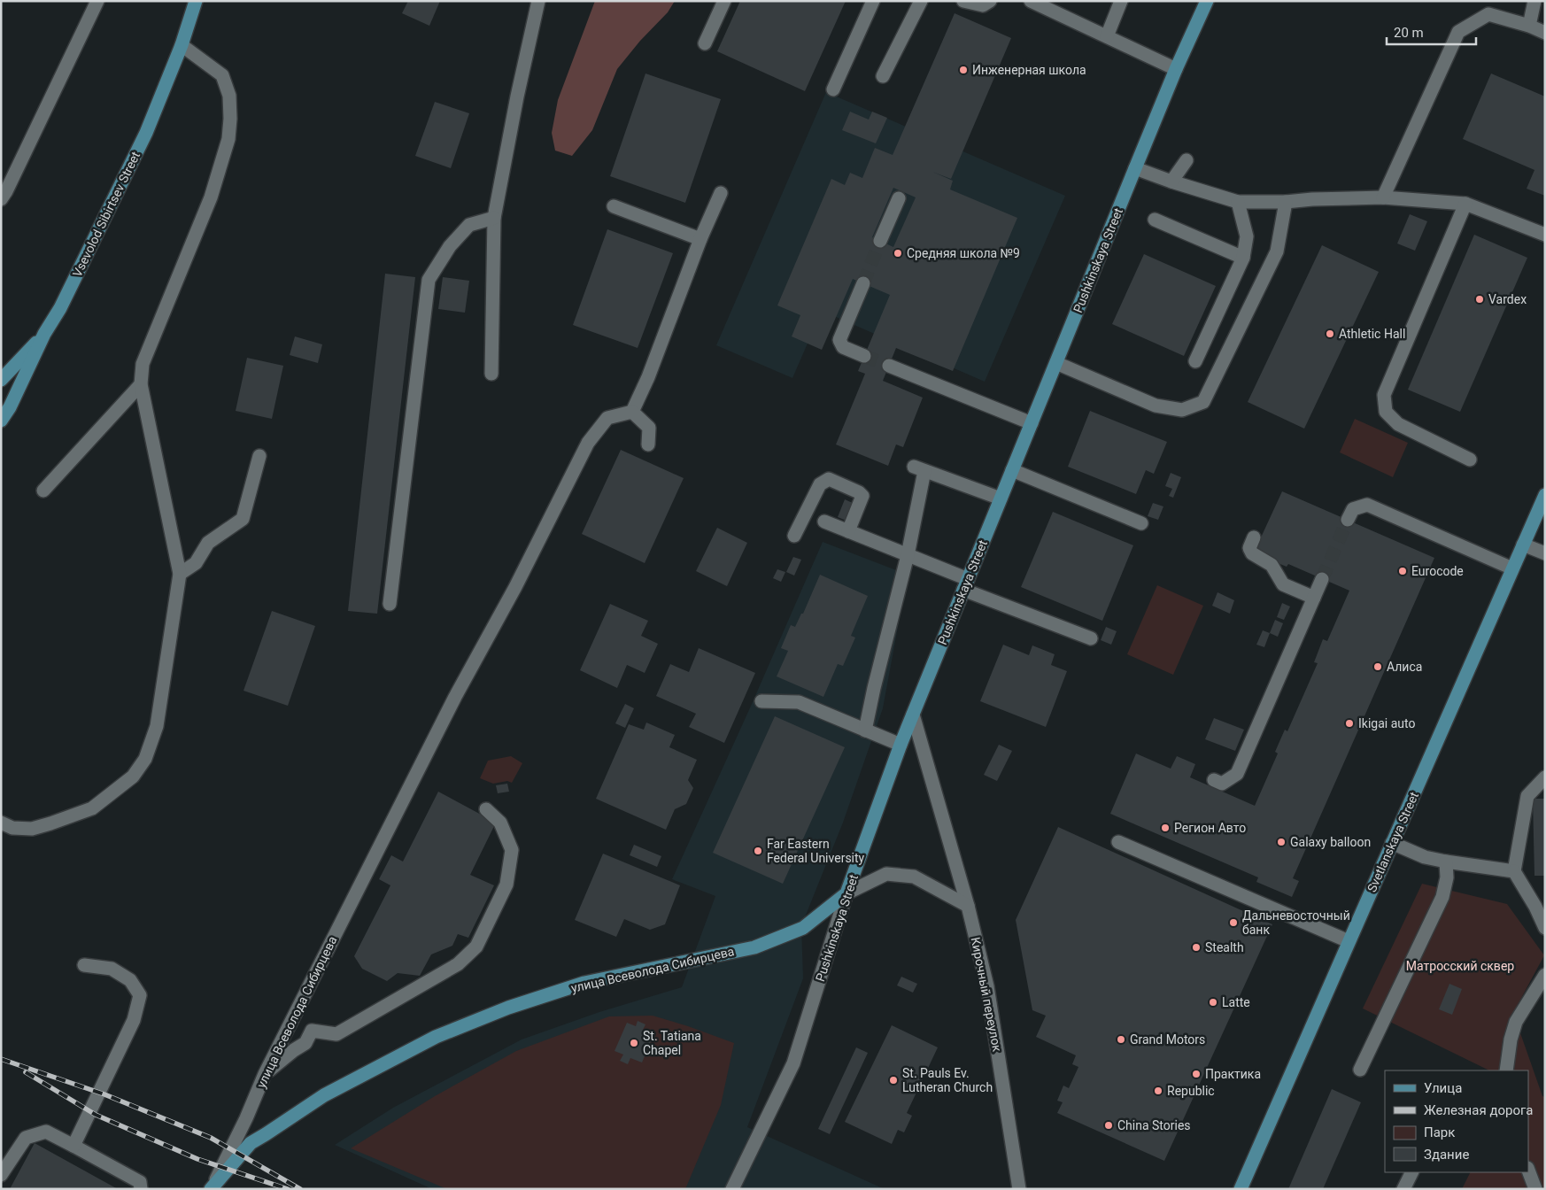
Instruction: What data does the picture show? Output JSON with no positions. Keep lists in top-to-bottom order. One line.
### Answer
{"streets":{"main road":["Vsevolod Sibirtsev Street","Pushkinskaya Street","Svetlanskaya Street","улица Всеволода Сибирцева"],"street":["Кирочный переулок"]},"crossings":[["Pushkinskaya Street","улица Всеволода Сибирцева"],["Pushkinskaya Street","Кирочный переулок"]],"parks":["Матросский сквер"],"places":["Инженерная школа","Средняя школа №9","Vardex","Athletic Hall","Eurocode","Алиса","Ikigai auto","Регион Авто","Galaxy balloon","Far Eastern Federal University","Дальневосточный банк","Stealth","Latte","Grand Motors","St. Tatiana Chapel","Практика","St. Pauls Ev. Lutheran Church","Republic","China Stories"],"legend":["Улица","Железная дорога","Парк","Здание"],"scale_bar":"20 m"}
